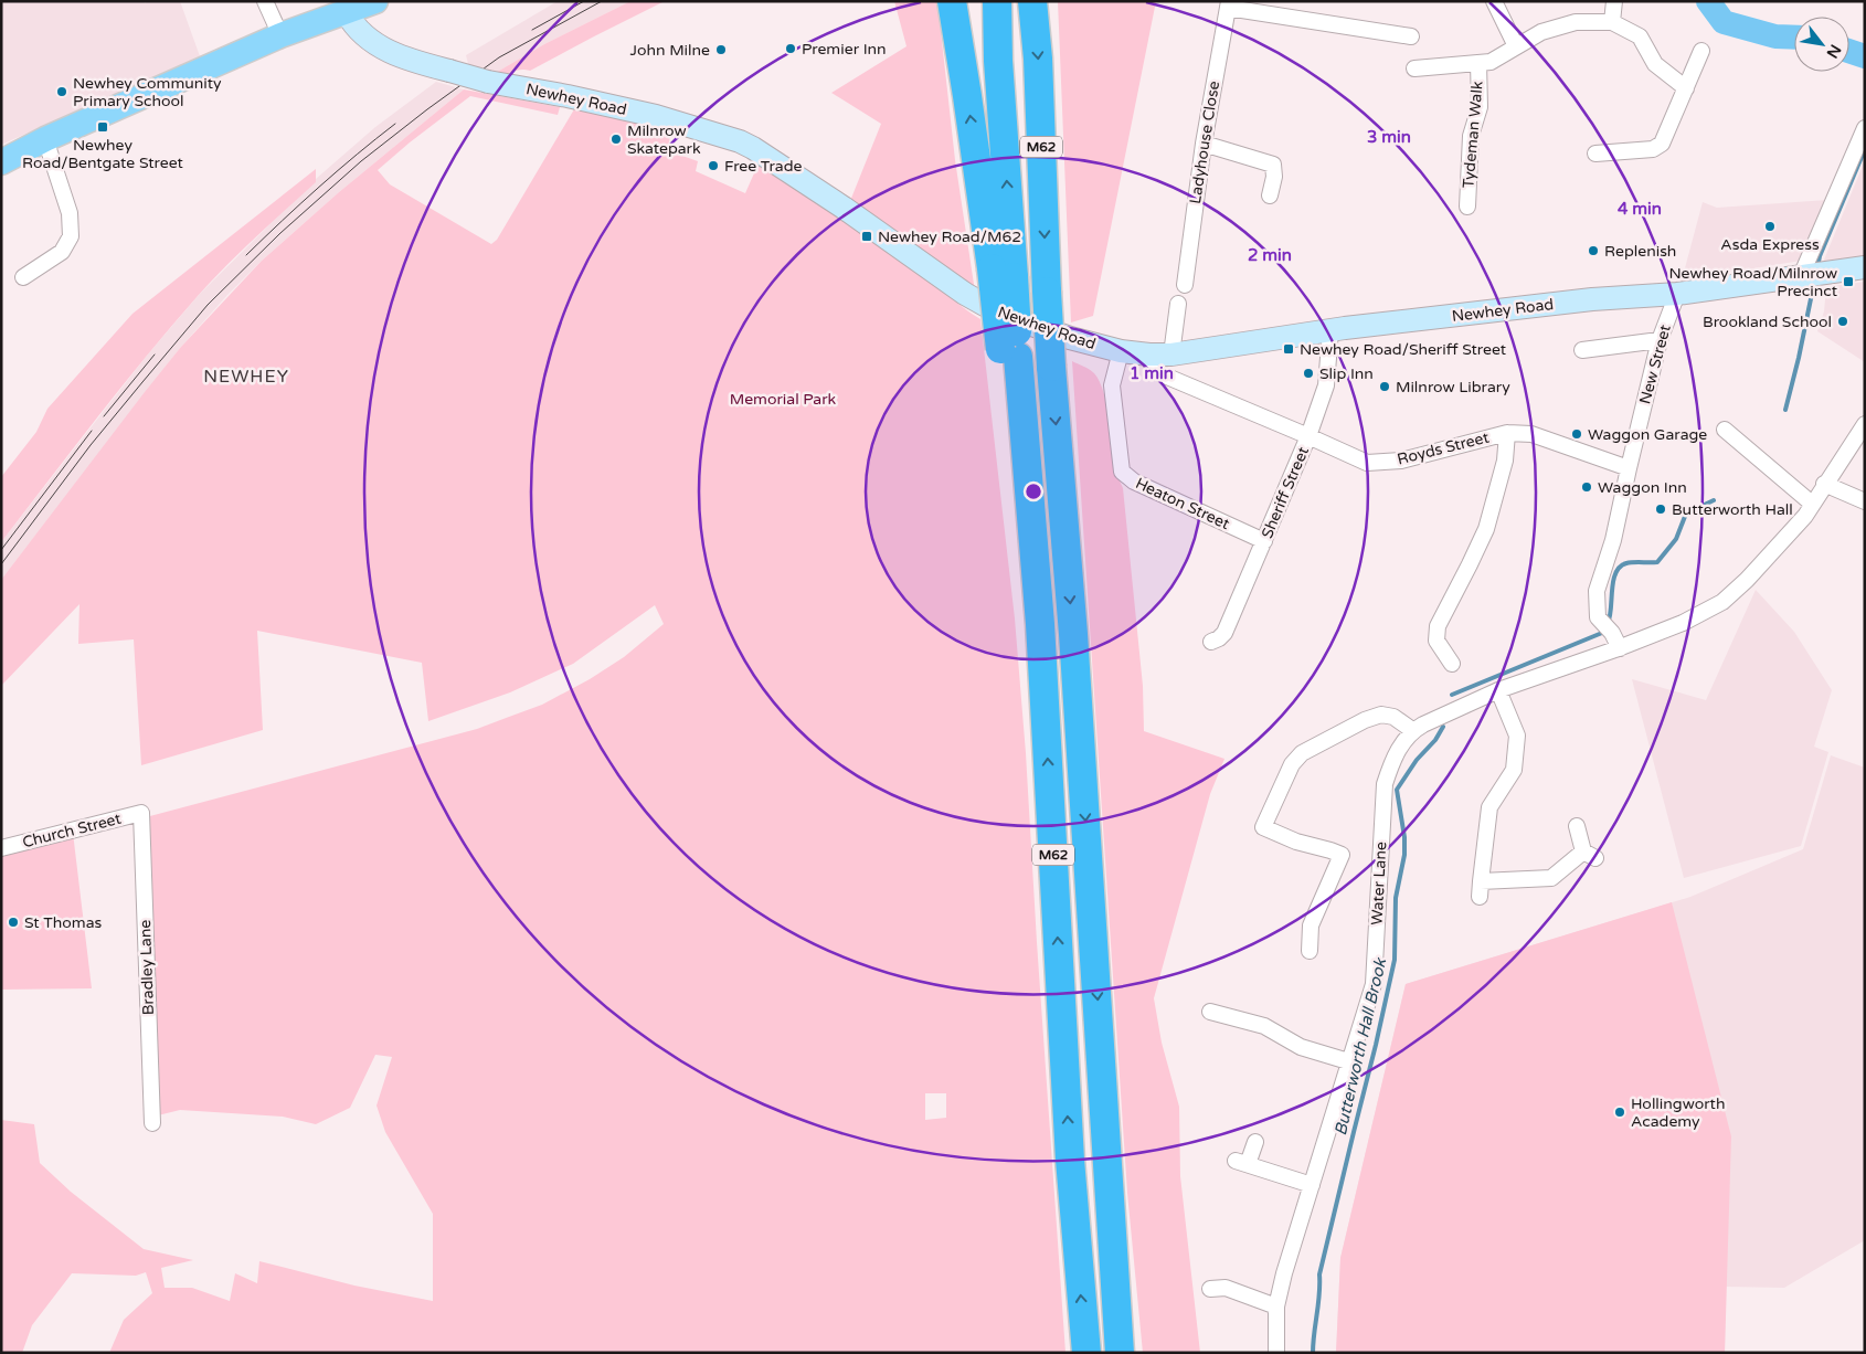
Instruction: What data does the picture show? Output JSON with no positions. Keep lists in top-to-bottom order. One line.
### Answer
{"streets":{"highway":["M62"],"street":["Newhey Road","Tydeman Walk","Ladyhouse Close","New Street","Royds Street","Sheriff Street","Heaton Street","Church Street","Water Lane","Bradley Lane"]},"crossings":[["Newhey Road","New Street"],["Newhey Road","Royds Street"],["Newhey Road","Sheriff Street"],["Newhey Road","Heaton Street"],["New Street","Royds Street"],["Royds Street","Sheriff Street"],["Sheriff Street","Heaton Street"],["Church Street","Bradley Lane"]],"districts":["NEWHEY"],"water":["Butterworth Hall Brook"],"parks":["Memorial Park"],"places":{"other":["Premier Inn","John Milne","Newhey Community Primary School","Milnrow Skatepark","Free Trade","Asda Express","Replenish","Brookland School","Slip Inn","Milnrow Library","Waggon Garage","Waggon Inn","Butterworth Hall","St Thomas","Hollingworth Academy"],"transit":["Newhey Road/Bentgate Street","Newhey Road/M62","Newhey Road/Milnrow Precinct","Newhey Road/Sheriff Street"]},"north":"bottom right","rings":["3 min","4 min","2 min","1 min"]}
